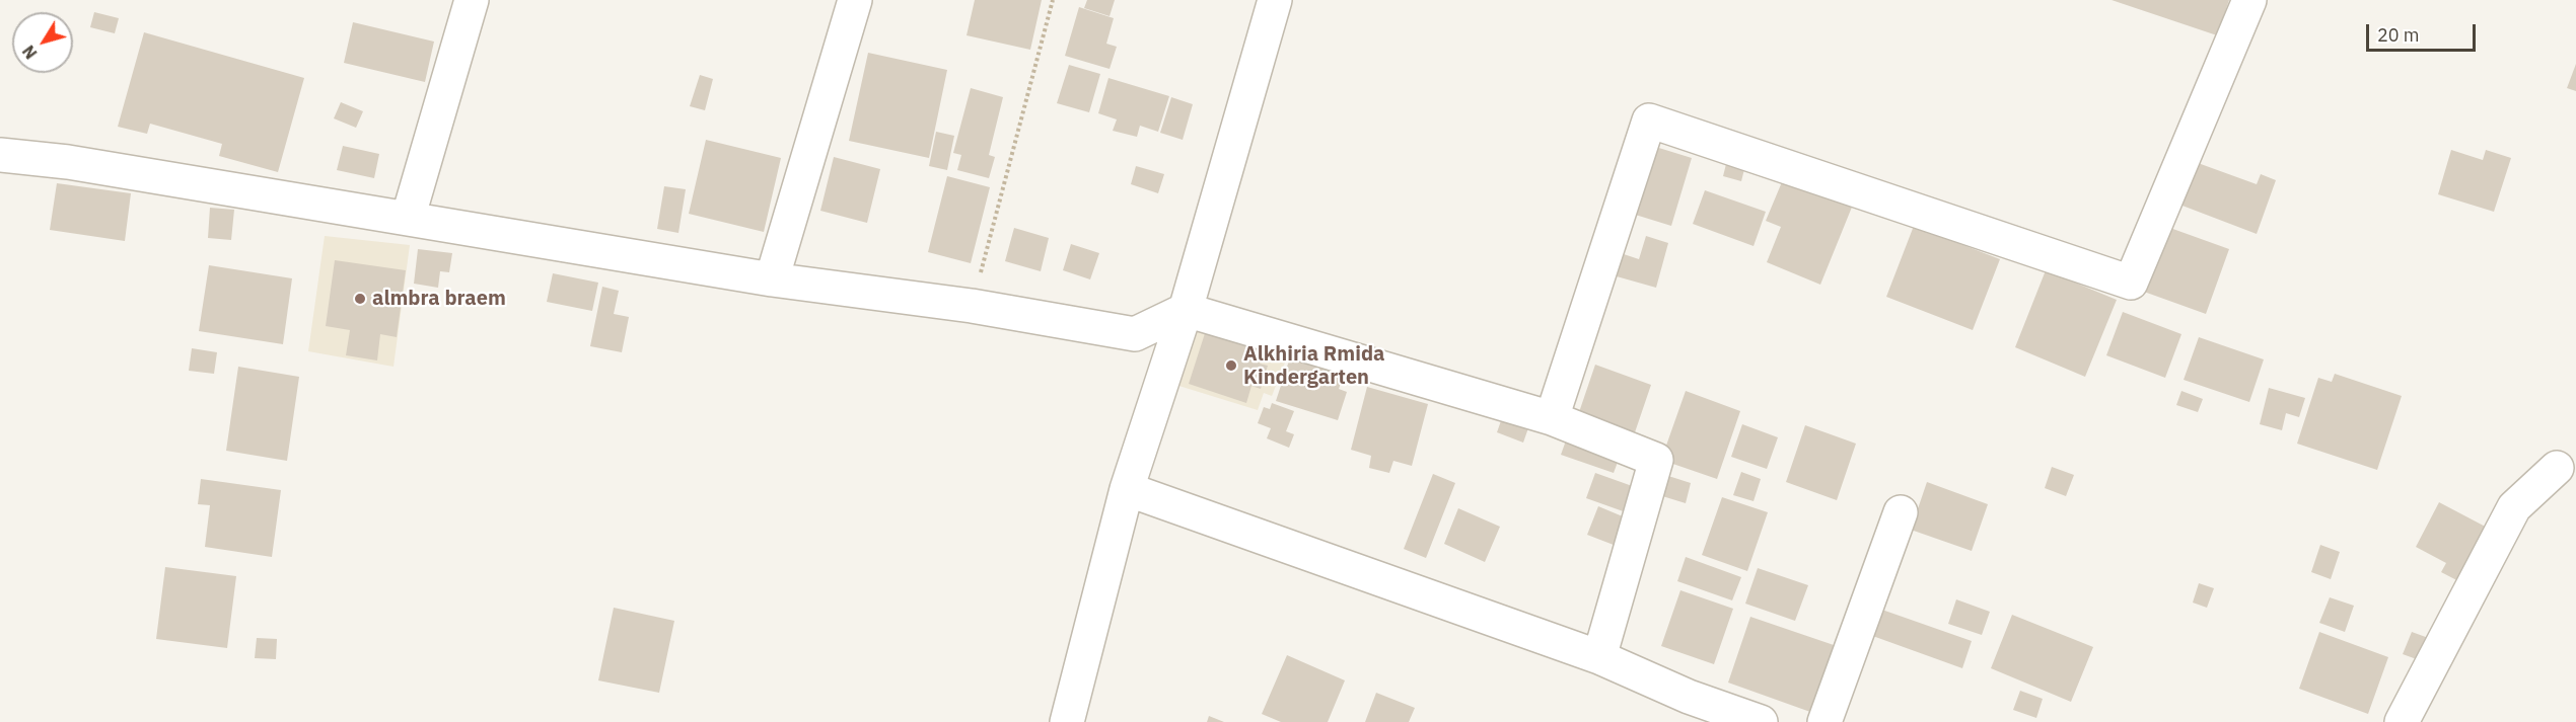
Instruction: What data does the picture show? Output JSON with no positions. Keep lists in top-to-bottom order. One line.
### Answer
{"places":["almbra braem","Alkhiria Rmida Kindergarten"],"scale_bar":"20 m","north":"bottom left"}
